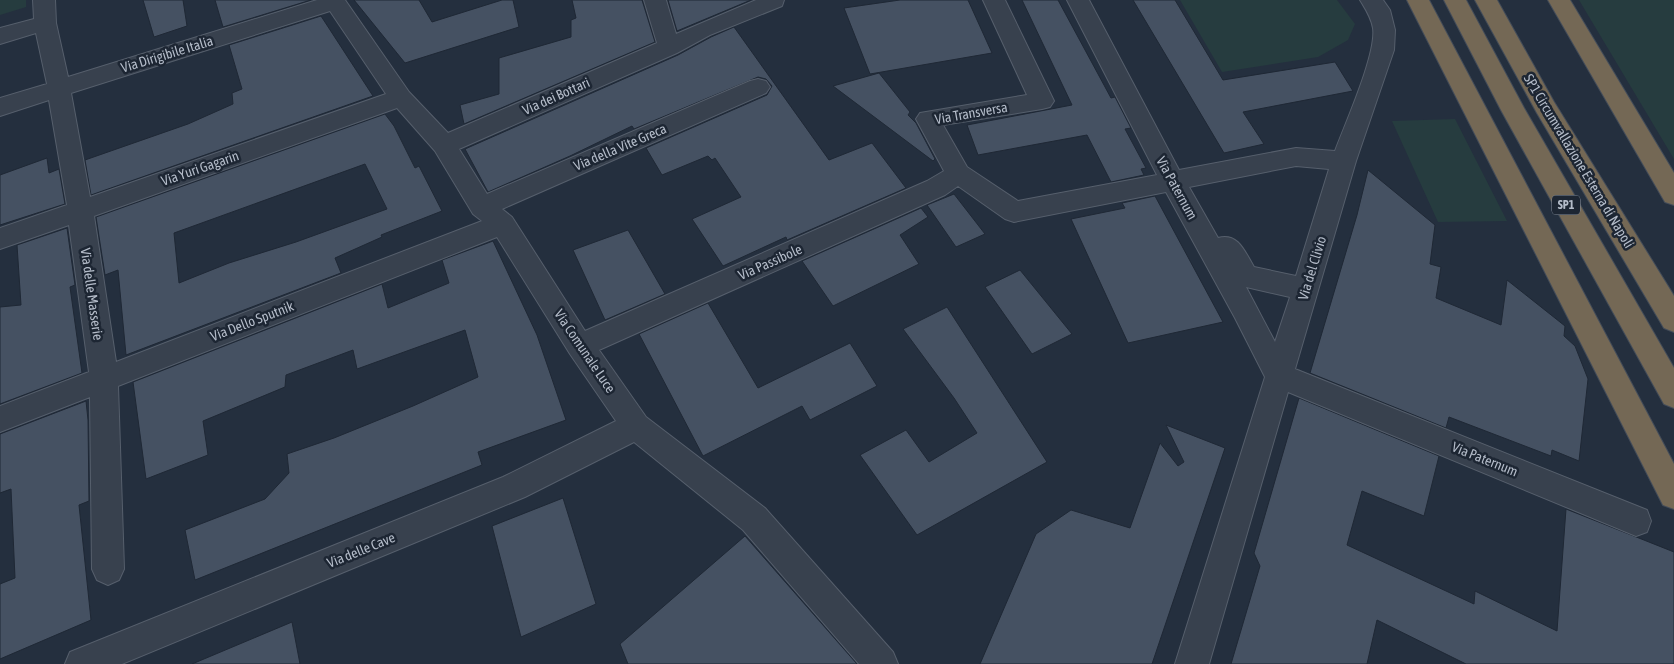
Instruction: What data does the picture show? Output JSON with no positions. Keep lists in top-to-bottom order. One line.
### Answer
{"streets":{"highway":["SP1 Circumvallazione Esterna di Napoli","SP1"],"street":["Via Dirigibile Italia","Via dei Bottari","Via Transversa","Via della Vite Greca","Via Yuri Gagarin","Via Paternum","Via Passibole","Via del Clivio","Via delle Masserie","Via Dello Sputnik","Via Comunale Luce","Via delle Cave"]},"crossings":[["Via Dirigibile Italia","Via delle Masserie"],["Via Dirigibile Italia","Via Comunale Luce"],["Via dei Bottari","Via Comunale Luce"],["Via Transversa","Via Paternum"],["Via Transversa","Via Passibole"],["Via della Vite Greca","Via Comunale Luce"],["Via Yuri Gagarin","Via delle Masserie"],["Via Yuri Gagarin","Via Comunale Luce"],["Via Paternum","Via del Clivio"],["Via Passibole","Via Comunale Luce"],["Via delle Masserie","Via Dello Sputnik"],["Via Dello Sputnik","Via Comunale Luce"],["Via Comunale Luce","Via delle Cave"]]}
